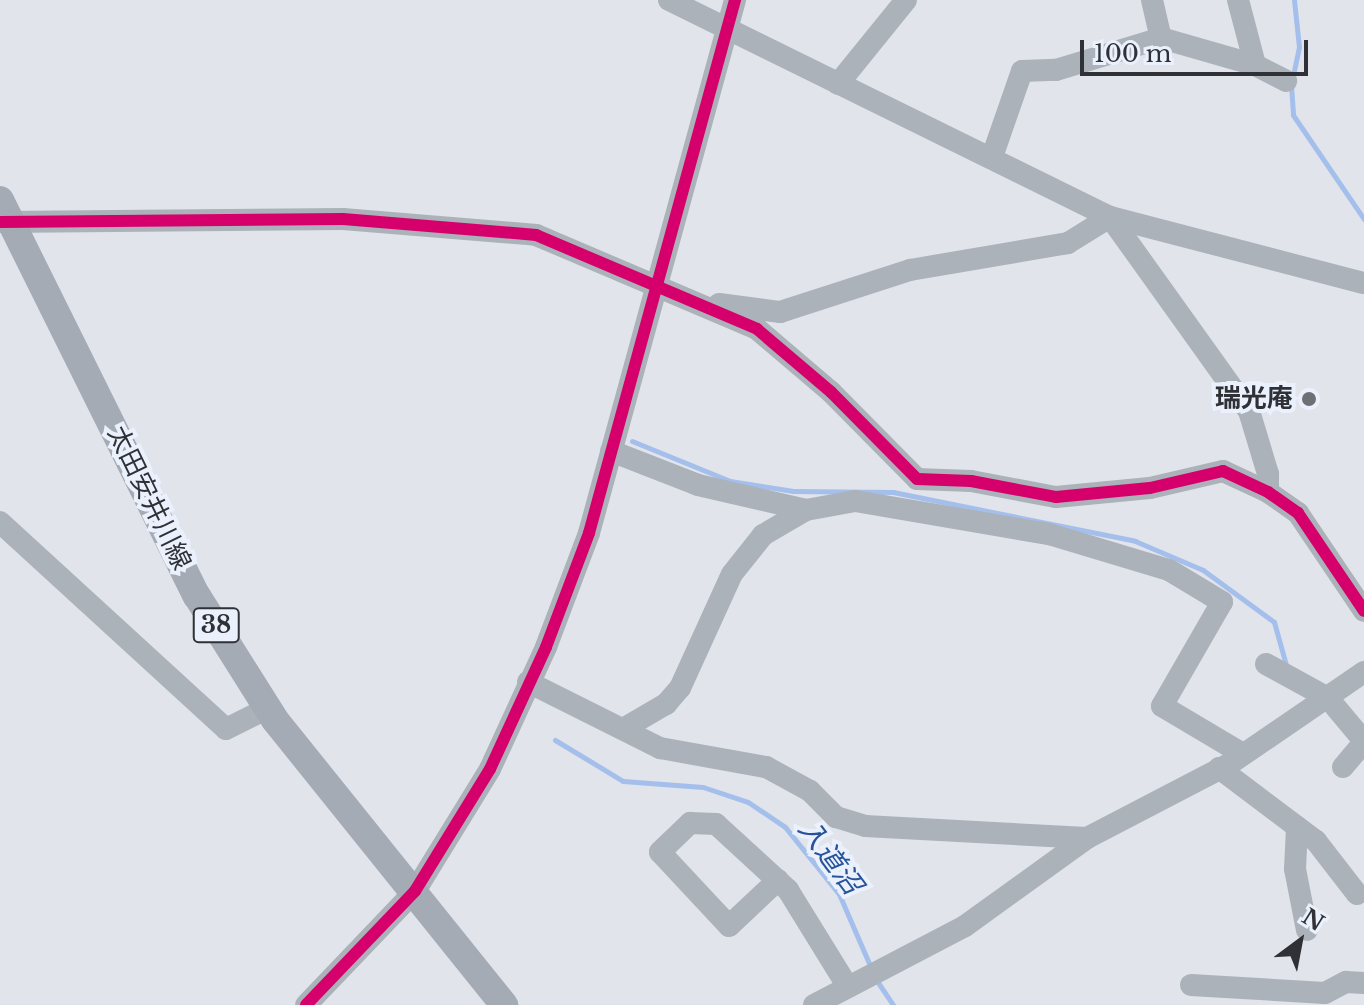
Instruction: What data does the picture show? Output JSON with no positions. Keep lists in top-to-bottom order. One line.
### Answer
{"streets":{"main road":["太田安井川線","38"]},"water":["入道沼"],"places":["瑞光庵"],"scale_bar":"100 m","north":"top right"}
